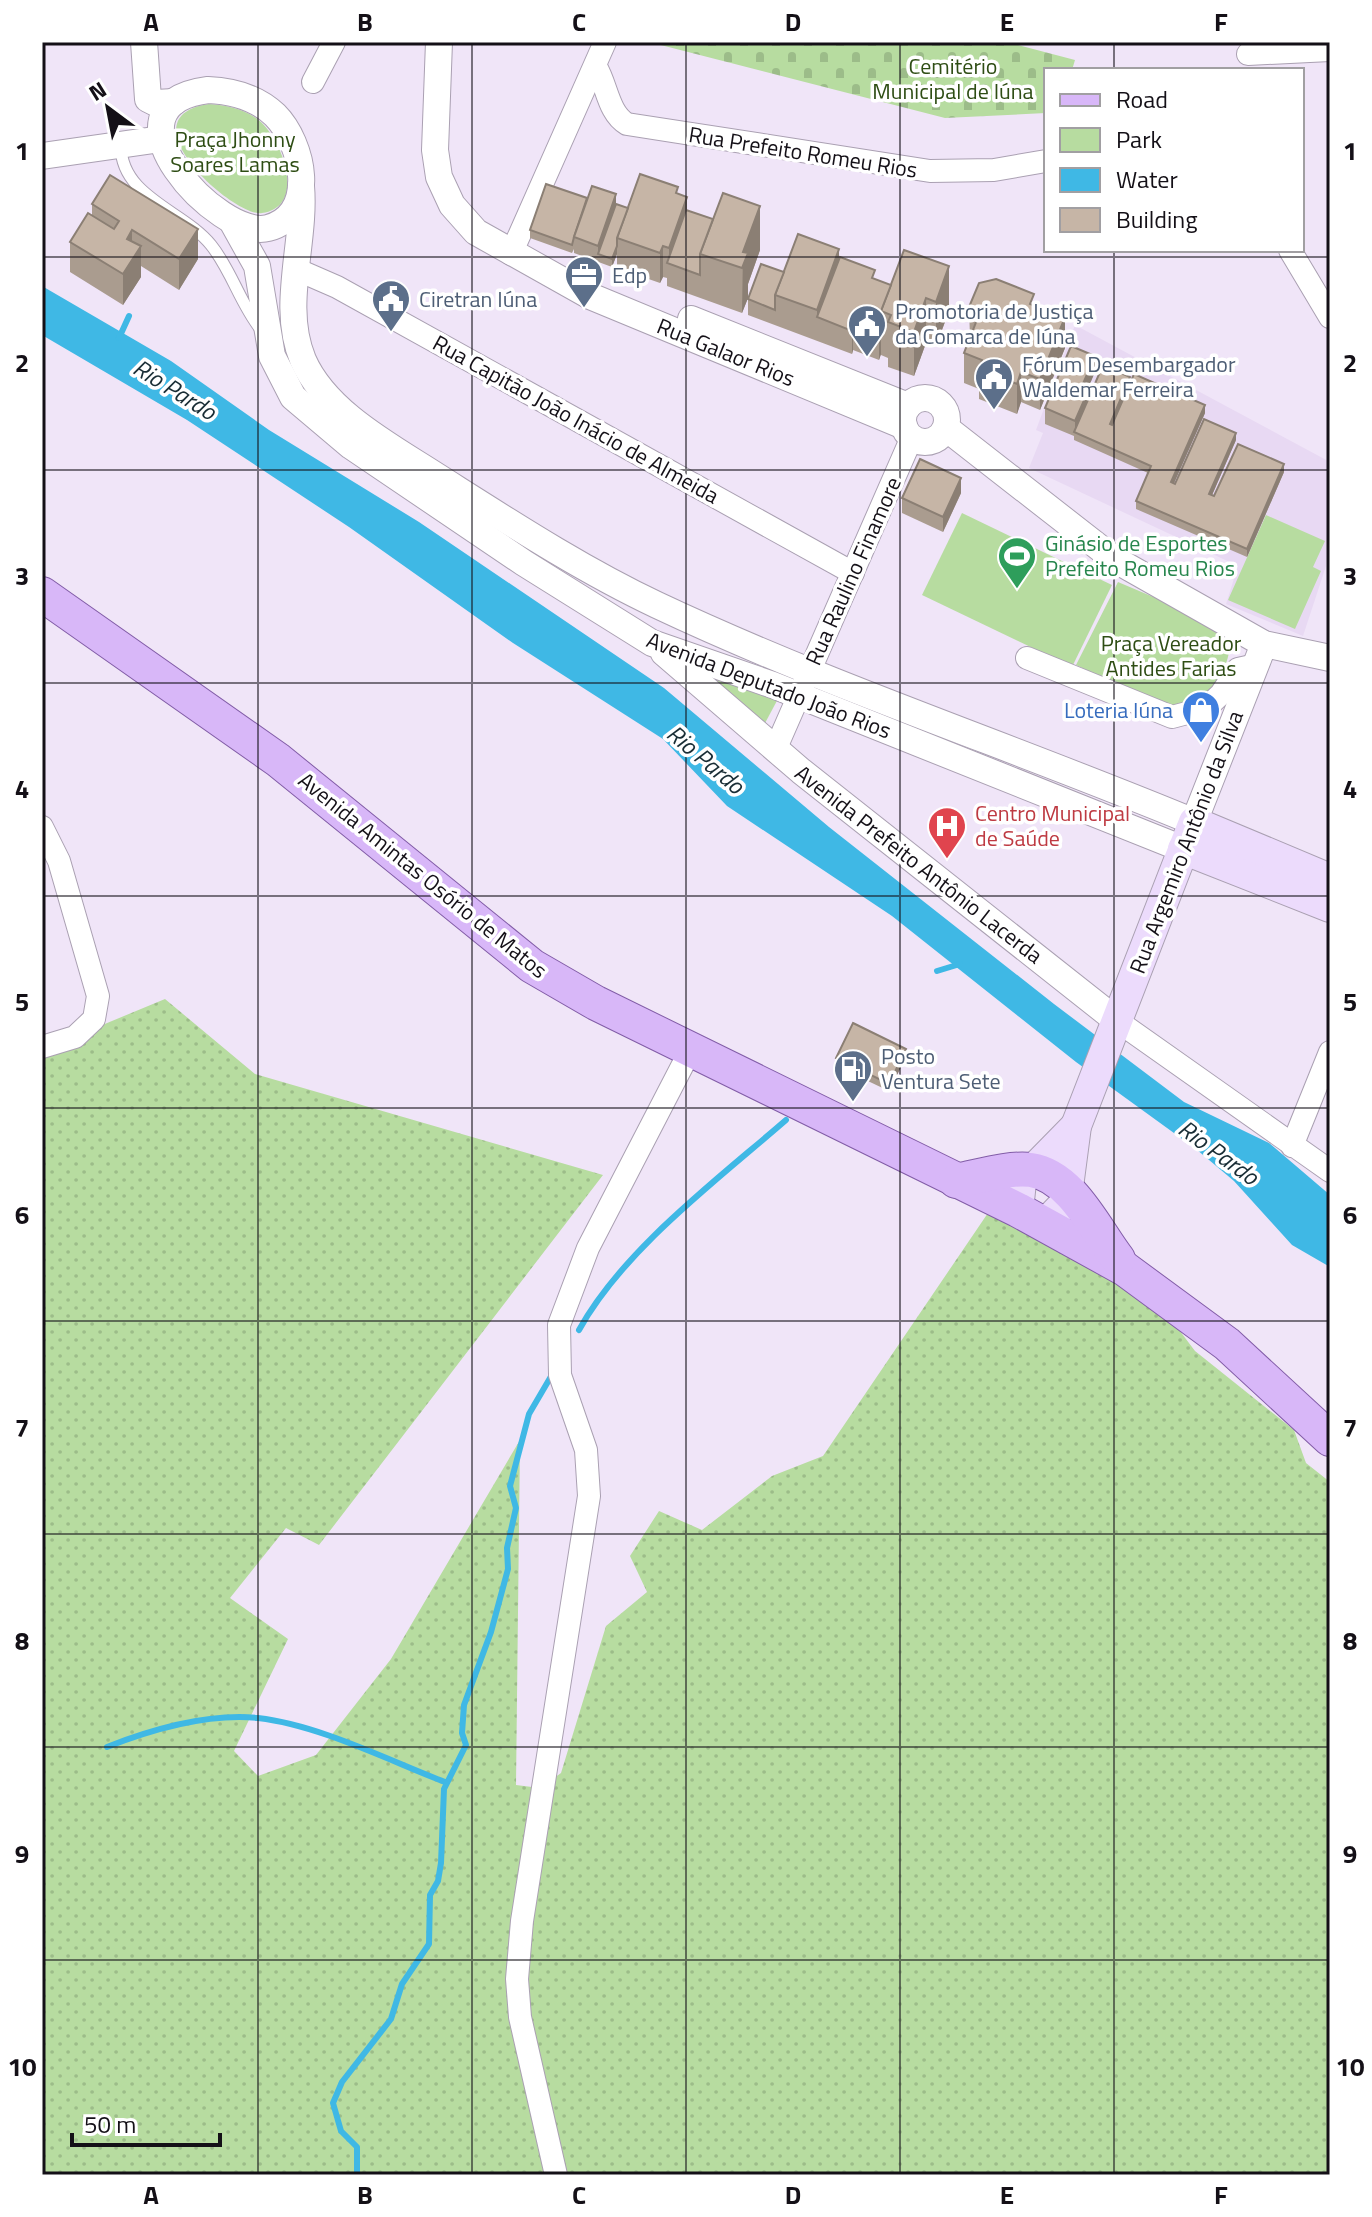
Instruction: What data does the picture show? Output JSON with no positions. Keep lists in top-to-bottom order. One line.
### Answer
{"streets":{"main road":["Avenida Deputado João Rios","Rua Argemiro Antônio da Silva","Avenida Amintas Osório de Matos"],"street":["Rua Prefeito Romeu Rios","Rua Galaor Rios","Rua Capitão João Inácio de Almeida","Rua Raulino Finamore","Avenida Prefeito Antônio Lacerda"]},"crossings":[["Rua Galaor Rios","Rua Raulino Finamore"],["Rua Galaor Rios","Rua Argemiro Antônio da Silva"],["Rua Capitão João Inácio de Almeida","Rua Raulino Finamore"],["Rua Capitão João Inácio de Almeida","Avenida Deputado João Rios"],["Rua Raulino Finamore","Avenida Deputado João Rios"],["Rua Raulino Finamore","Avenida Prefeito Antônio Lacerda"],["Avenida Deputado João Rios","Rua Argemiro Antônio da Silva"],["Avenida Deputado João Rios","Avenida Prefeito Antônio Lacerda"],["Rua Argemiro Antônio da Silva","Avenida Prefeito Antônio Lacerda"]],"water":["Rio Pardo"],"parks":["Cemitério Municipal de Iúna","Praça Jhonny Soares Lamas","Praça Vereador Antides Farias"],"places":{"office":["Edp"],"public building":["Ciretran Iúna","Promotoria de Justiça da Comarca de Iúna","Fórum Desembargador Waldemar Ferreira"],"sports":["Ginásio de Esportes Prefeito Romeu Rios"],"shop":["Loteria Iúna"],"hospital":["Centro Municipal de Saúde"],"fuel station":["Posto Ventura Sete"]},"legend":["Road","Park","Water","Building"],"scale_bar":"50 m","north":"top left","grid":{"columns":["A","B","C","D","E","F"],"rows":["1","2","3","4","5","6","7","8","9","10"]}}
